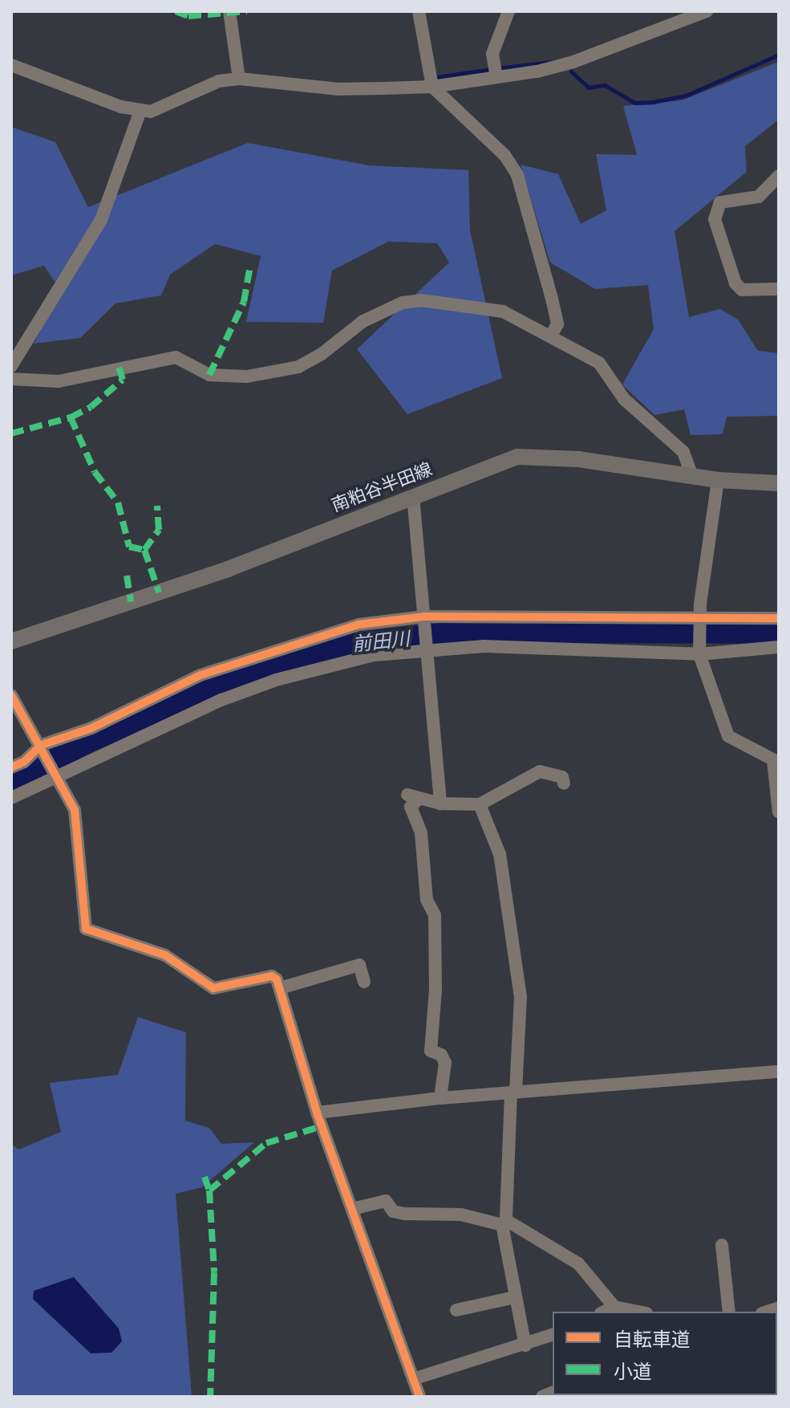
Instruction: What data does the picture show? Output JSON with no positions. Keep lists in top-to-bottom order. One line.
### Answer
{"streets":{"main road":["南粕谷半田線"]},"water":["前田川"],"legend":["自転車道","小道"]}
